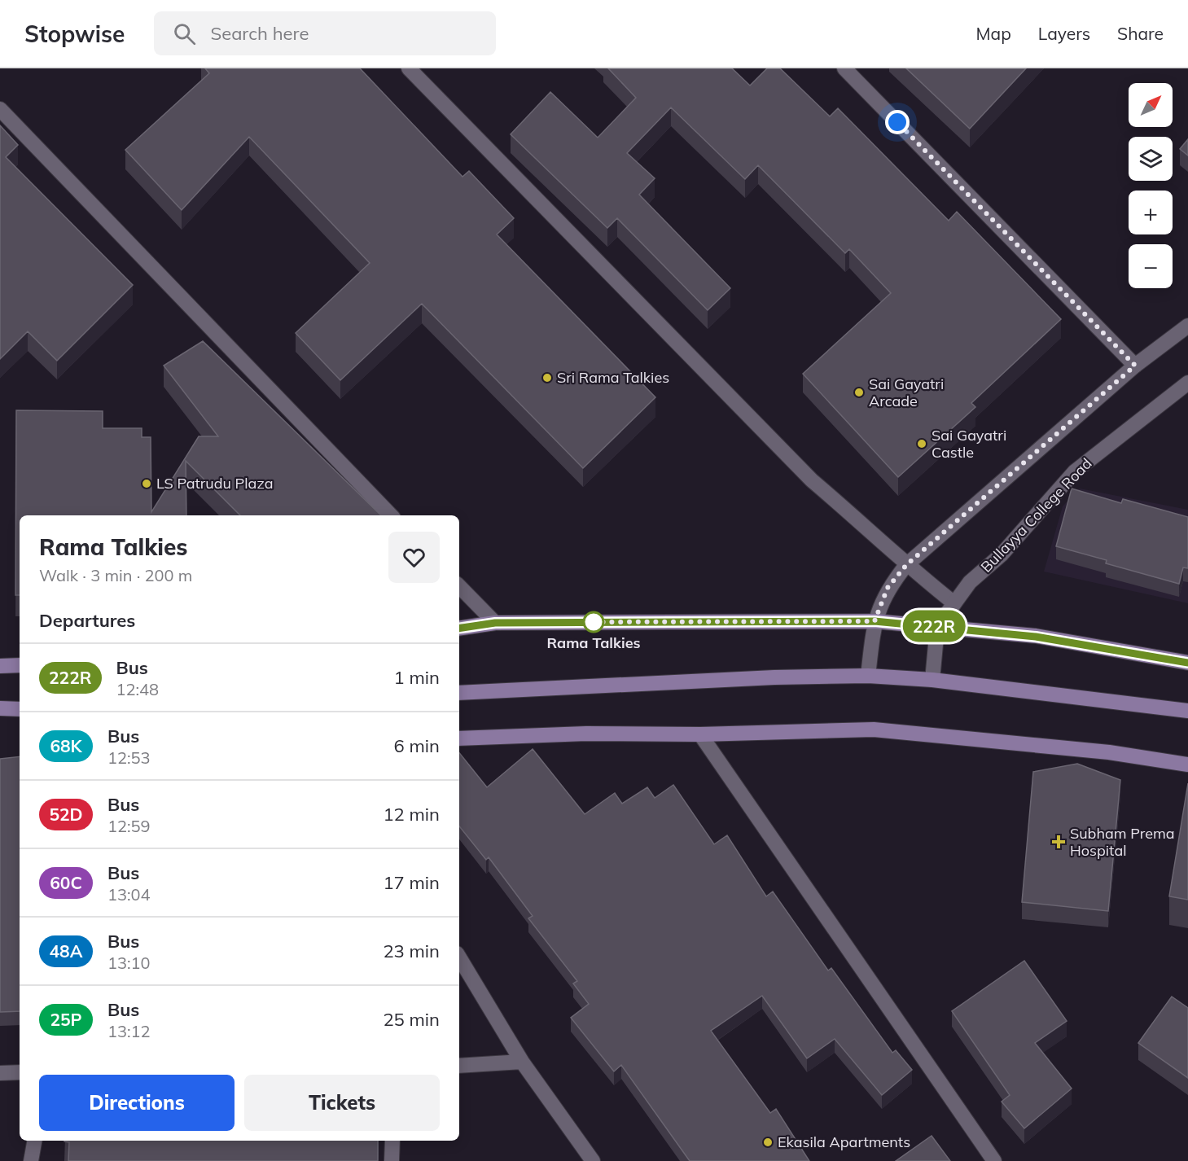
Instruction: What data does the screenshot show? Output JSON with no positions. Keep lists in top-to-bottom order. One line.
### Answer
{"streets":{"street":["Bullayya College Road"]},"places":{"other":["Sri Rama Talkies","Sai Gayatri Arcade","Sai Gayatri Castle","LS Patrudu Plaza","Rama Talkies","Ekasila Apartments"],"health":["Subham Prema Hospital"]},"lines":["bus line 222R"],"north":"top right","page":{"header":"Stopwise","search":"Search here","nav":["Map","Layers","Share"],"on_map":"222R","map_buttons":["+","−"],"heading":[["Rama Talkies","Walk · 3 min · 200 m"],"Departures"],"list":[{"mark":"222R","name":"Bus","note":"12:48","value":"1 min"},{"mark":"68K","name":"Bus","note":"12:53","value":"6 min"},{"mark":"52D","name":"Bus","note":"12:59","value":"12 min"},{"mark":"60C","name":"Bus","note":"13:04","value":"17 min"},{"mark":"48A","name":"Bus","note":"13:10","value":"23 min"},{"mark":"25P","name":"Bus","note":"13:12","value":"25 min"}],"buttons":["Directions","Tickets"]}}
